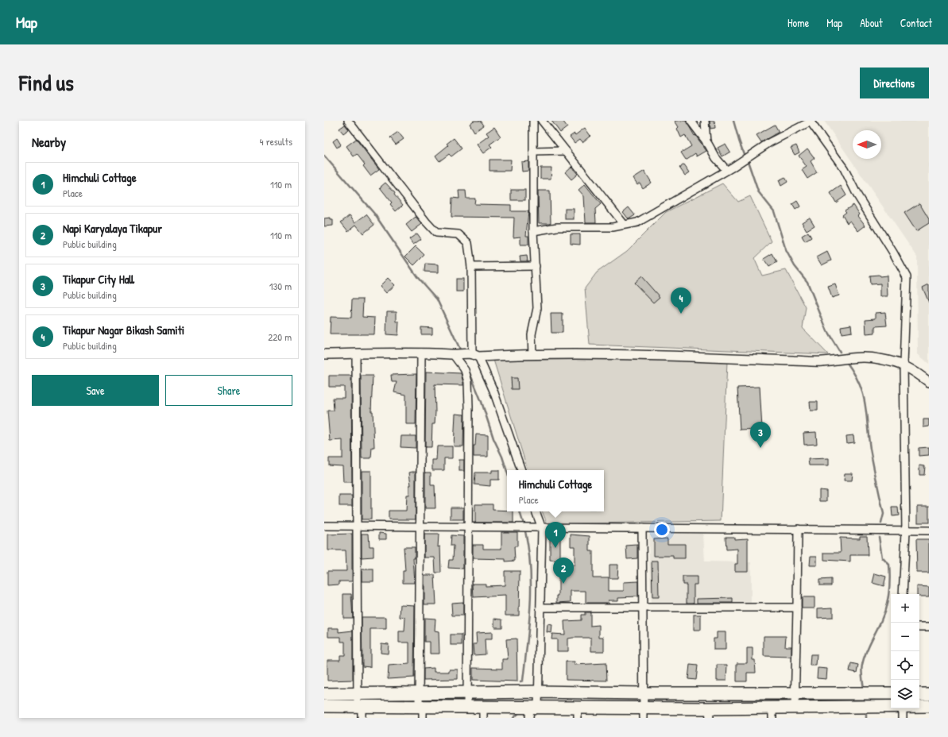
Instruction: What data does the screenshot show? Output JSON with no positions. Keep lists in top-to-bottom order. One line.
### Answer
{"north":"left","page":{"header":"Map","nav":["Home","Map","About","Contact"],"title":"Find us","buttons":["Directions",["Save","Share"]],"heading":["Nearby","4 results"],"list":[{"mark":"1","name":"Himchuli Cottage","note":"Place","value":"110 m"},{"mark":"2","name":"Napi Karyalaya Tikapur","note":"Public building","value":"110 m"},{"mark":"3","name":"Tikapur City Hall","note":"Public building","value":"130 m"},{"mark":"4","name":"Tikapur Nagar Bikash Samiti","note":"Public building","value":"220 m"}],"pins":["4","3","1","2"],"popup":["Himchuli Cottage","Place"],"map_buttons":["+","−"]}}
